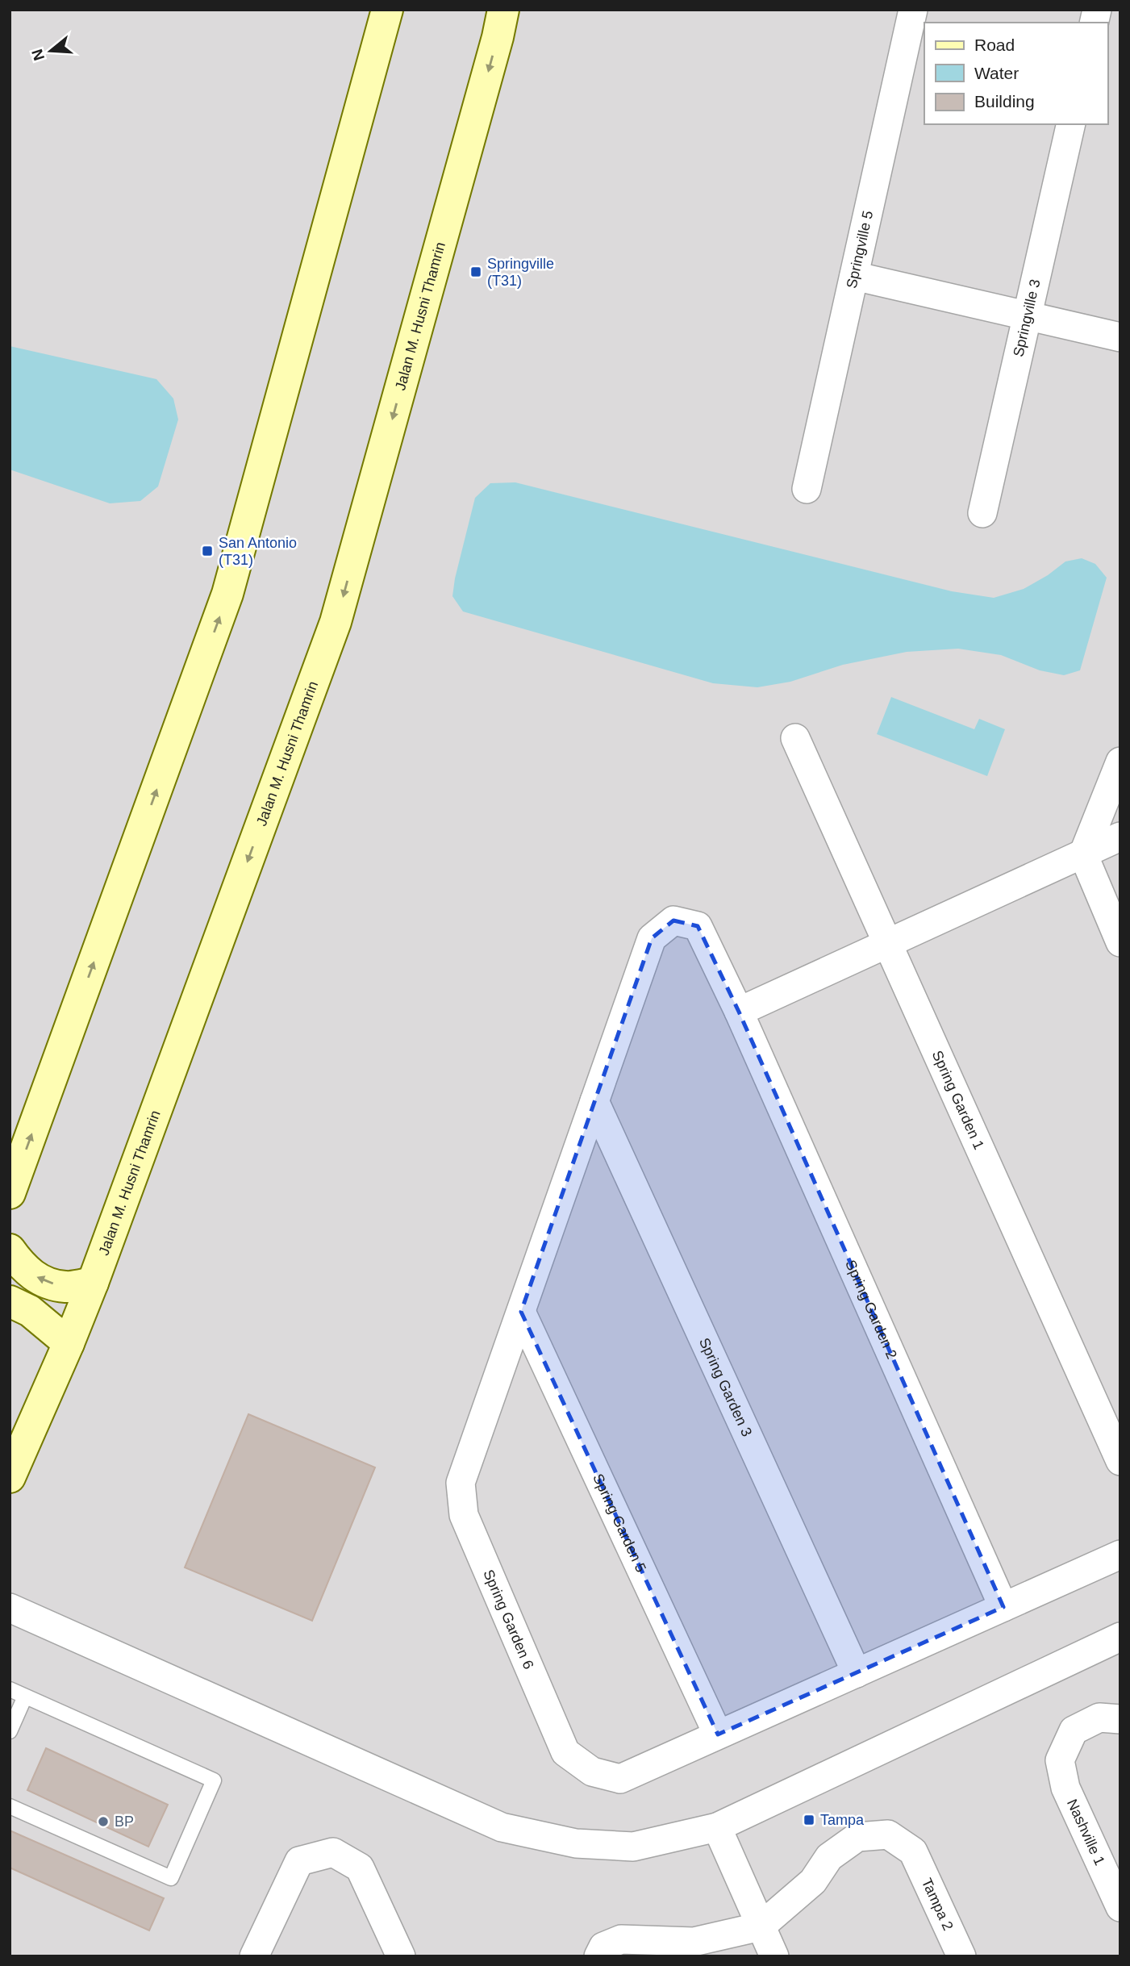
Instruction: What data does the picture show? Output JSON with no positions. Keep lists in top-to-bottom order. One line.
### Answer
{"streets":{"main road":["Jalan M. Husni Thamrin"],"street":["Springville 5","Springville 3","Spring Garden 1","Spring Garden 2","Spring Garden 3","Spring Garden 5","Spring Garden 6","Nashville 1","Tampa 2"]},"crossings":[["Spring Garden 2","Spring Garden 3"],["Spring Garden 5","Spring Garden 6"]],"places":{"transit":["Springville (T31)","San Antonio (T31)","Tampa"],"other":["BP"]},"legend":["Road","Water","Building"],"north":"left"}
